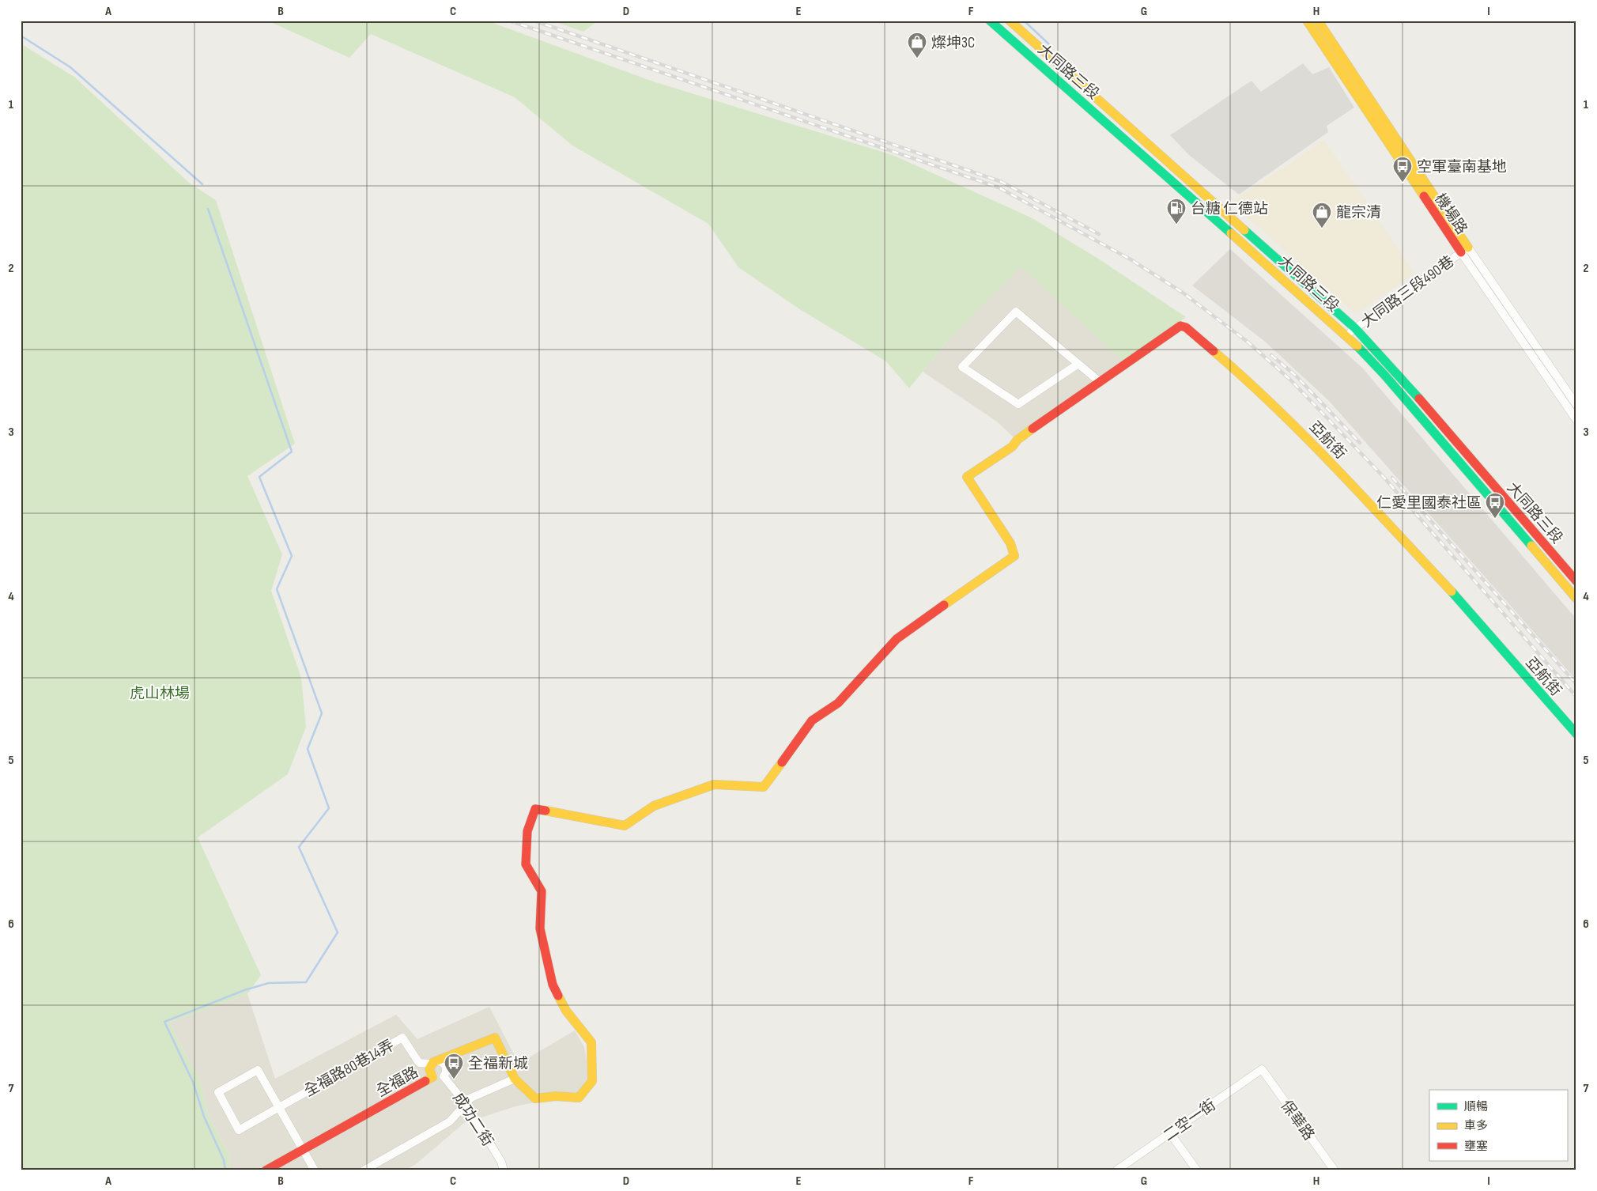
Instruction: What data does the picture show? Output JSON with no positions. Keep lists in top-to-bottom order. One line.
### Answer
{"streets":{"street":["大同路三段","機場路","大同路三段490巷","亞航街","全福路80巷14弄","全福路","成功二街","二空一街","保華路"]},"crossings":[["大同路三段","大同路三段490巷"],["機場路","大同路三段490巷"],["亞航街","全福路"],["全福路80巷14弄","全福路"],["全福路80巷14弄","成功二街"],["全福路","成功二街"],["二空一街","保華路"]],"parks":["虎山林場"],"places":{"shop":["燦坤3C","龍宗清"],"bus stop":["空軍臺南基地","仁愛里國泰社區","全福新城"],"fuel station":["台糖 仁德站"]},"legend":["順暢","車多","壅塞"],"grid":{"columns":["A","B","C","D","E","F","G","H","I"],"rows":["1","2","3","4","5","6","7"]}}
